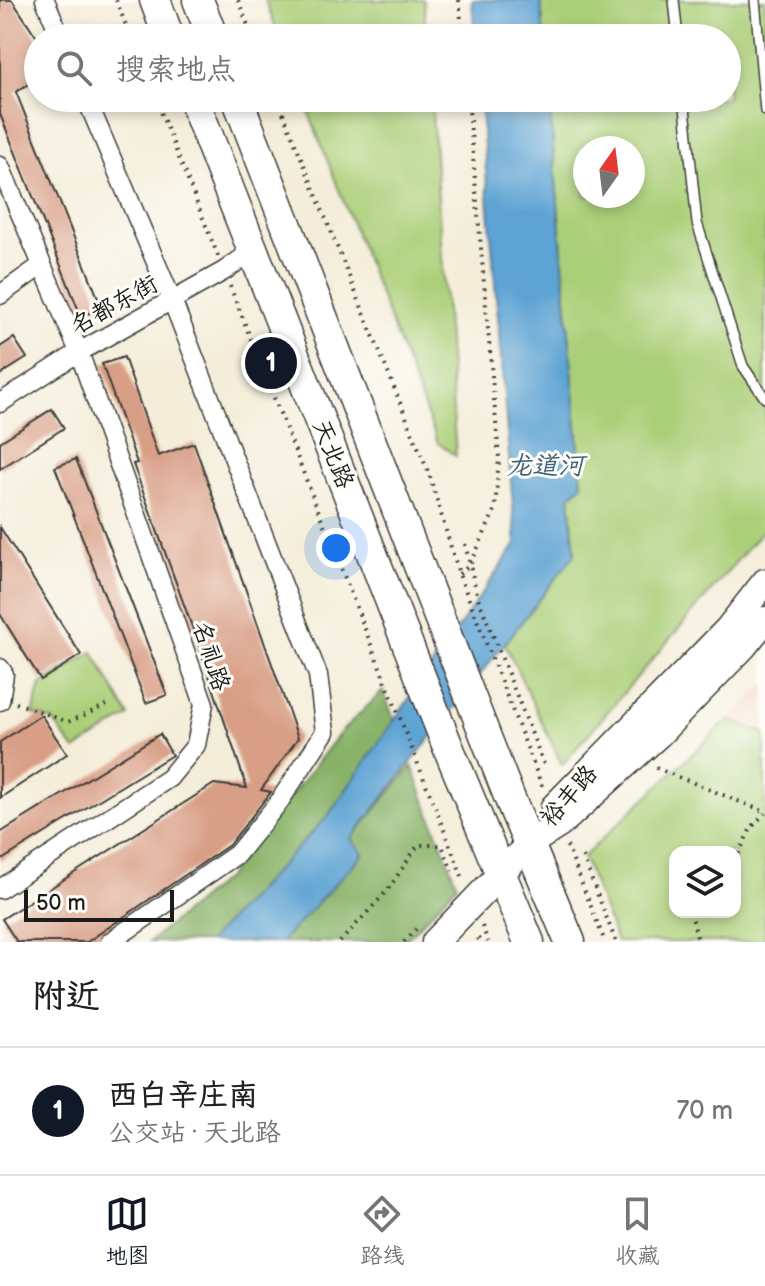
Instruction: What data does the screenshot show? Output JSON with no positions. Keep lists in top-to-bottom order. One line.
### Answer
{"streets":{"main road":["天北路"],"street":["名都东街","名礼路","裕丰路"]},"crossings":[["名都东街","天北路"],["名都东街","名礼路"],["天北路","裕丰路"]],"water":["龙道河"],"scale_bar":"50 m","north":"top","page":{"search":"搜索地点","pins":"1","scale":"50 m","heading":"附近","list":[{"mark":"1","name":"西白辛庄南","note":"公交站 · 天北路","value":"70 m"}],"nav":["地图","路线","收藏"]}}
